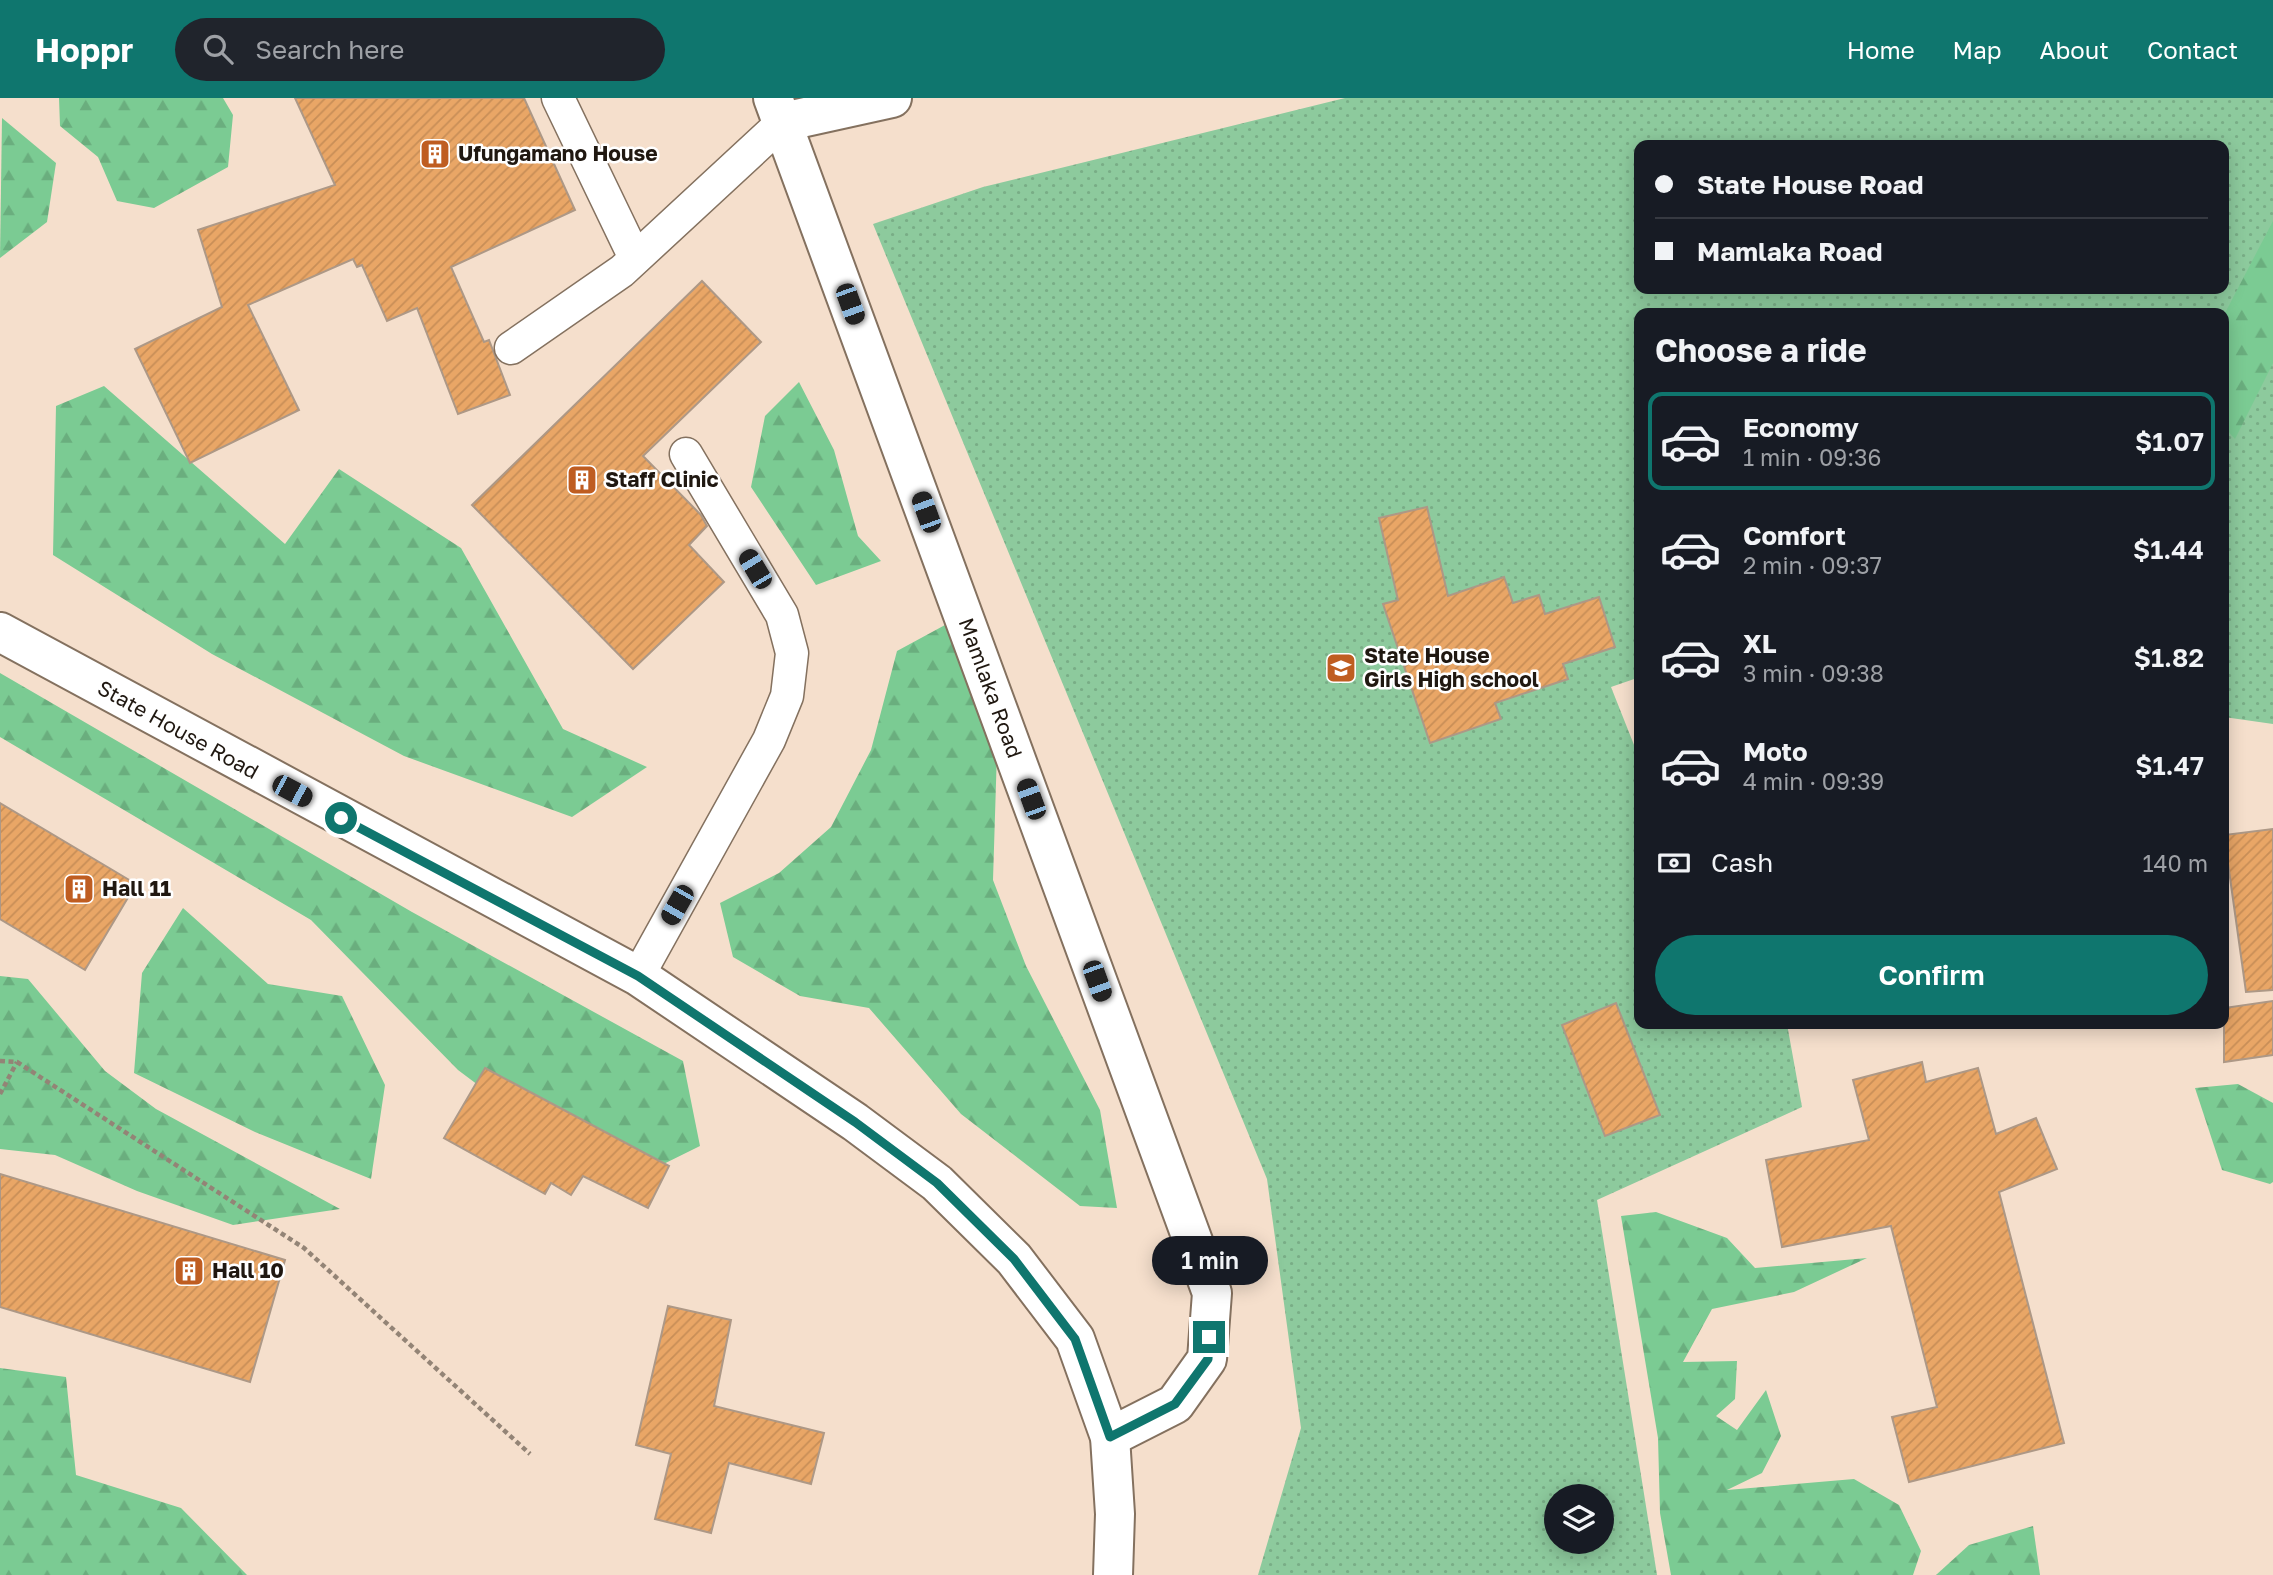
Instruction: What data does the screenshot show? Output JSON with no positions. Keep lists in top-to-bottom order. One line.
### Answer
{"streets":{"street":["Mamlaka Road","State House Road"]},"crossings":[["Mamlaka Road","State House Road"]],"places":{"building":["Ufungamano House","Staff Clinic","Hall 11","Hall 10"],"school or university":["State House Girls High school"]},"page":{"header":"Hoppr","search":"Search here","nav":["Home","Map","About","Contact"],"banner":["State House Road","Mamlaka Road"],"heading":"Choose a ride","list":[{"name":"Economy","note":"1 min · 09:36","value":"$1.07"},{"name":"Comfort","note":"2 min · 09:37","value":"$1.44"},{"name":"XL","note":"3 min · 09:38","value":"$1.82"},{"name":"Moto","note":"4 min · 09:39","value":"$1.47"}],"pay":["Cash","140 m"],"buttons":"Confirm","bubble":"1 min"}}
